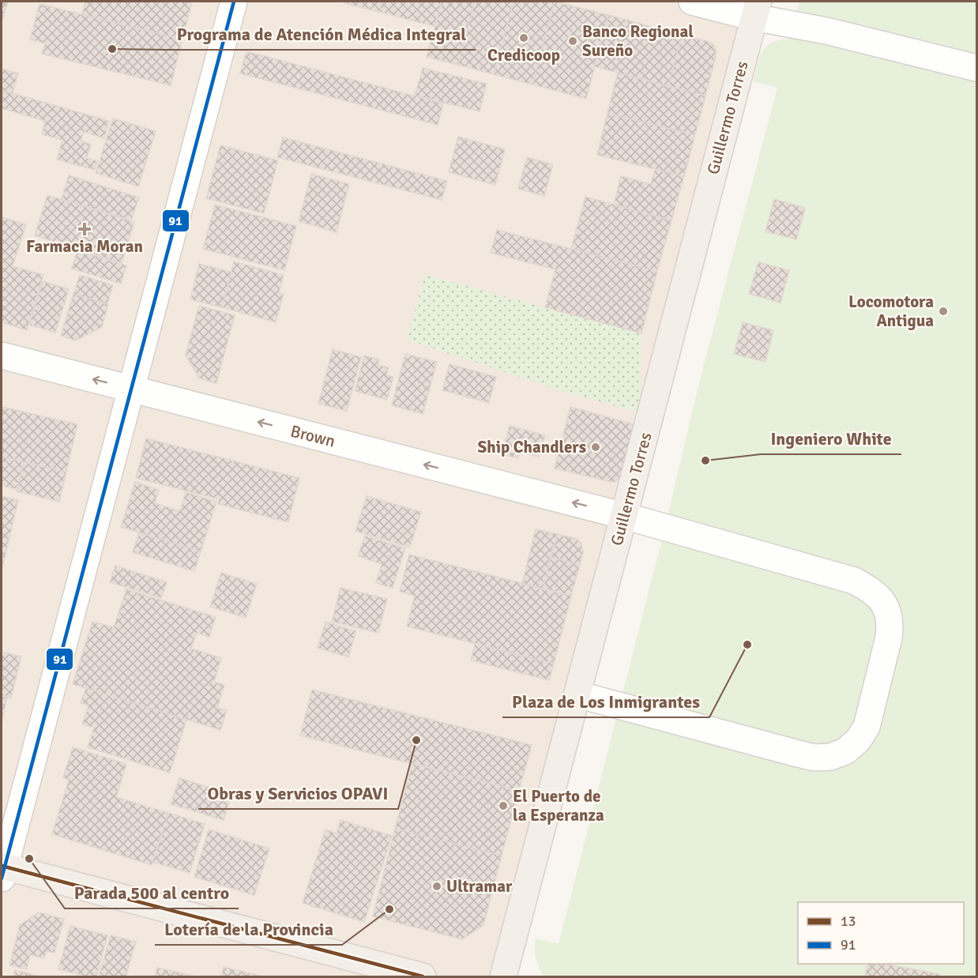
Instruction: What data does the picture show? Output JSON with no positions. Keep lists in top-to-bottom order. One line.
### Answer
{"streets":{"main road":["Guillermo Torres"],"street":["Brown"]},"crossings":[["Guillermo Torres","Brown"]],"one_way":["Brown"],"places":{"other":["Credicoop","Banco Regional Sureño","Programa de Atención Médica Integral","Locomotora Antigua","Ship Chandlers","Ingeniero White","Plaza de Los Inmigrantes","Obras y Servicios OPAVI","El Puerto de la Esperanza","Parada 500 al centro","Ultramar","Lotería de la Provincia"],"health":["Farmacia Moran"]},"lines":["transit line 91","transit line 13"],"legend":["13","91"]}
